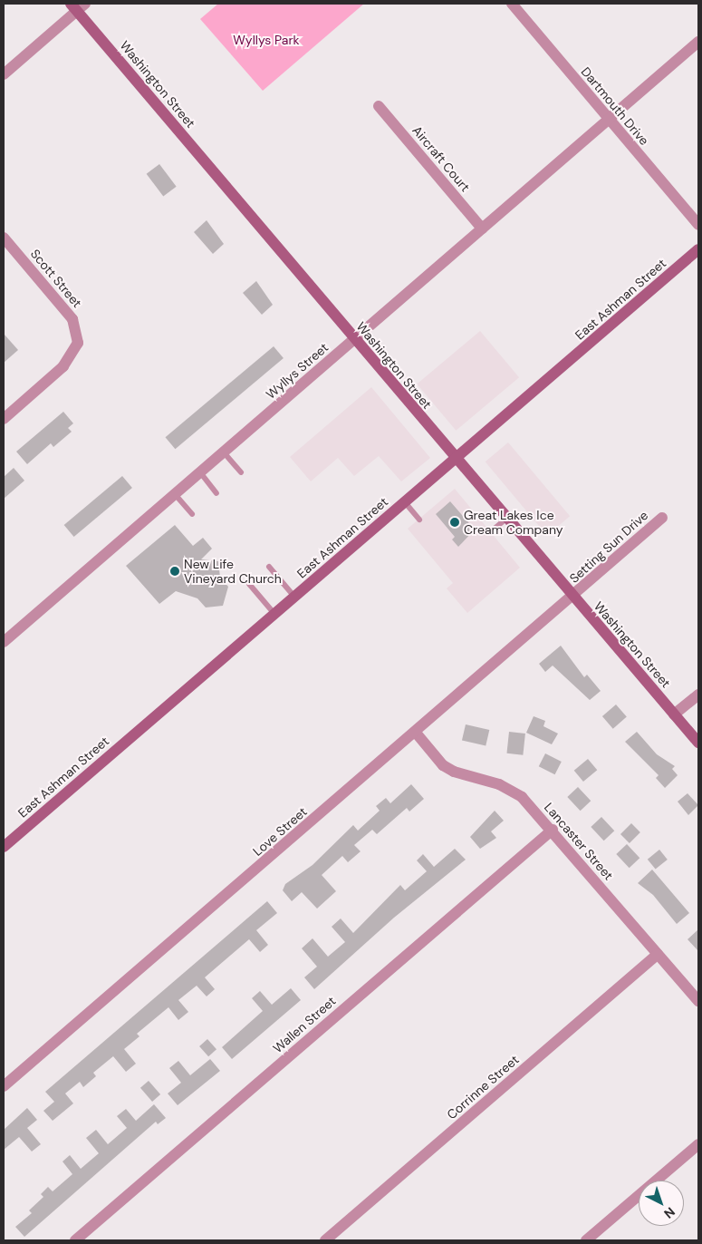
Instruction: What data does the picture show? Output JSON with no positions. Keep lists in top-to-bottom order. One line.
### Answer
{"streets":{"street":["Washington Street","Dartmouth Drive","Aircraft Court","Scott Street","East Ashman Street","Wyllys Street","Setting Sun Drive","Love Street","Lancaster Street","Wallen Street","Corrinne Street"]},"crossings":[["Washington Street","East Ashman Street"],["Washington Street","Wyllys Street"],["Washington Street","Setting Sun Drive"],["Washington Street","Love Street"],["Dartmouth Drive","Wyllys Street"],["Aircraft Court","Wyllys Street"],["Setting Sun Drive","Love Street"],["Love Street","Lancaster Street"],["Lancaster Street","Wallen Street"],["Lancaster Street","Corrinne Street"]],"parks":["Wyllys Park"],"places":["Great Lakes Ice Cream Company","New Life Vineyard Church"],"north":"bottom right"}
